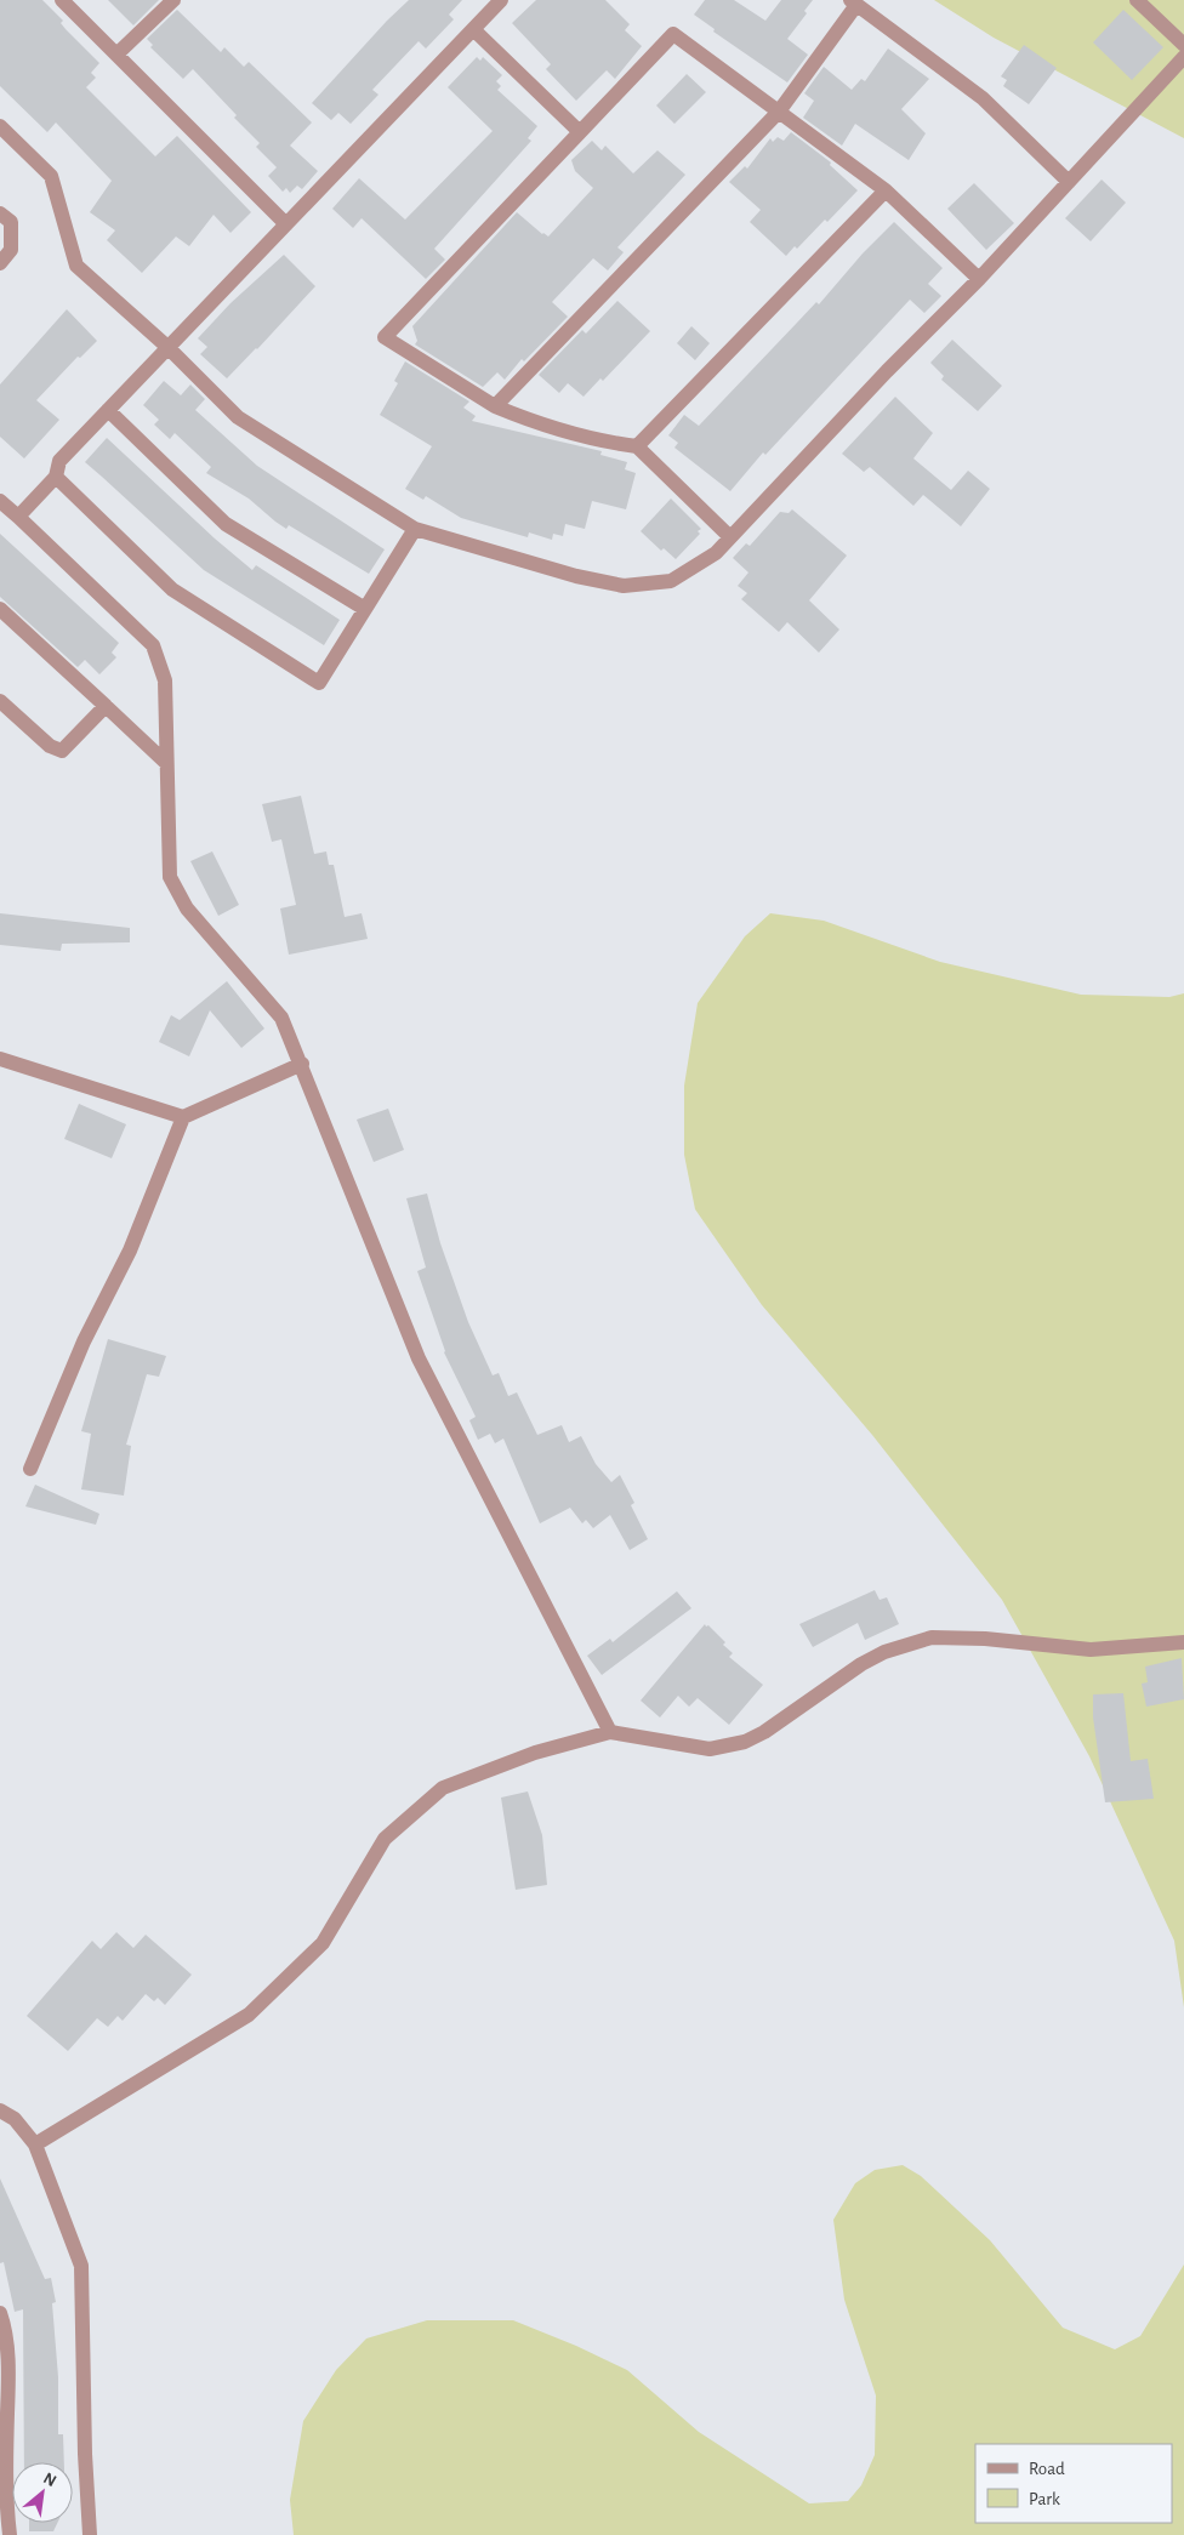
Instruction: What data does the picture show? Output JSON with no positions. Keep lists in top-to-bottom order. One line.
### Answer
{"legend":["Road","Park"],"north":"top right"}
